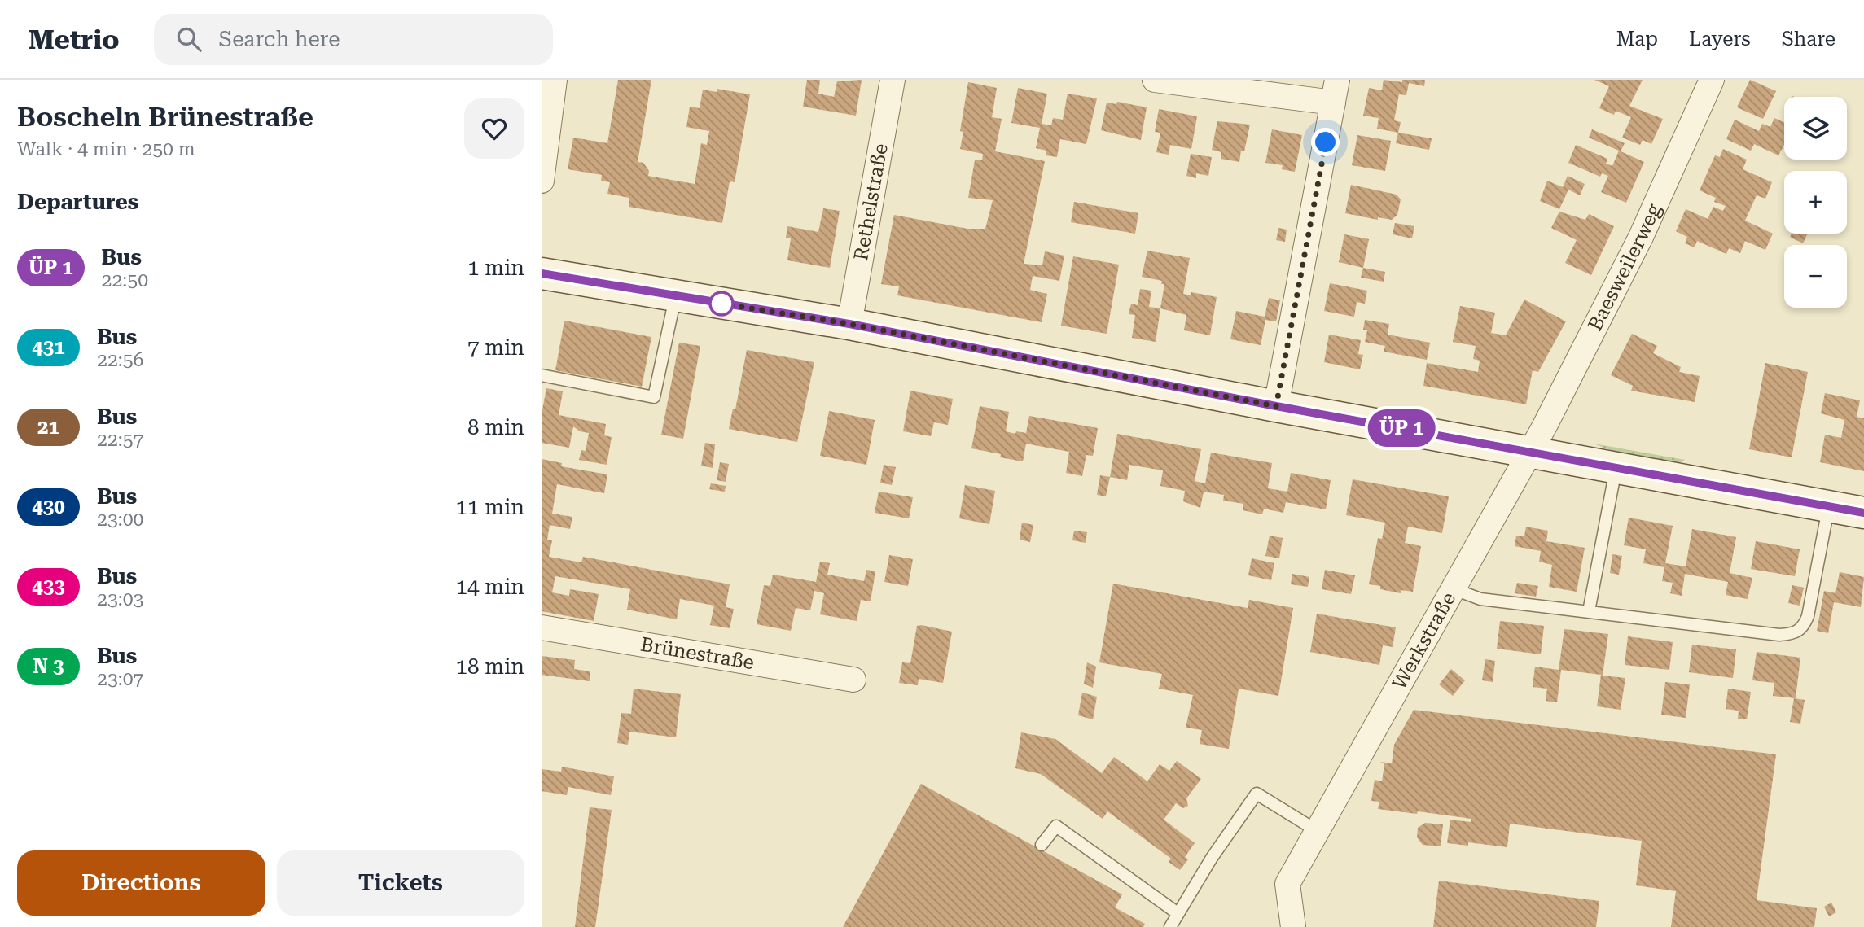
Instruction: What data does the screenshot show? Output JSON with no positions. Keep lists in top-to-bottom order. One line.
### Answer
{"streets":{"street":["Rethelstraße","Baesweilerweg","Werkstraße","Brünestraße"]},"crossings":[["Baesweilerweg","Werkstraße"]],"page":{"header":"Metrio","search":"Search here","nav":["Map","Layers","Share"],"heading":[["Boscheln Brünestraße","Walk · 4 min · 250 m"],"Departures"],"on_map":"ÜP 1","map_buttons":["+","−"],"list":[{"mark":"ÜP 1","name":"Bus","note":"22:50","value":"1 min"},{"mark":"431","name":"Bus","note":"22:56","value":"7 min"},{"mark":"21","name":"Bus","note":"22:57","value":"8 min"},{"mark":"430","name":"Bus","note":"23:00","value":"11 min"},{"mark":"433","name":"Bus","note":"23:03","value":"14 min"},{"mark":"N 3","name":"Bus","note":"23:07","value":"18 min"}],"buttons":["Directions","Tickets"]}}
